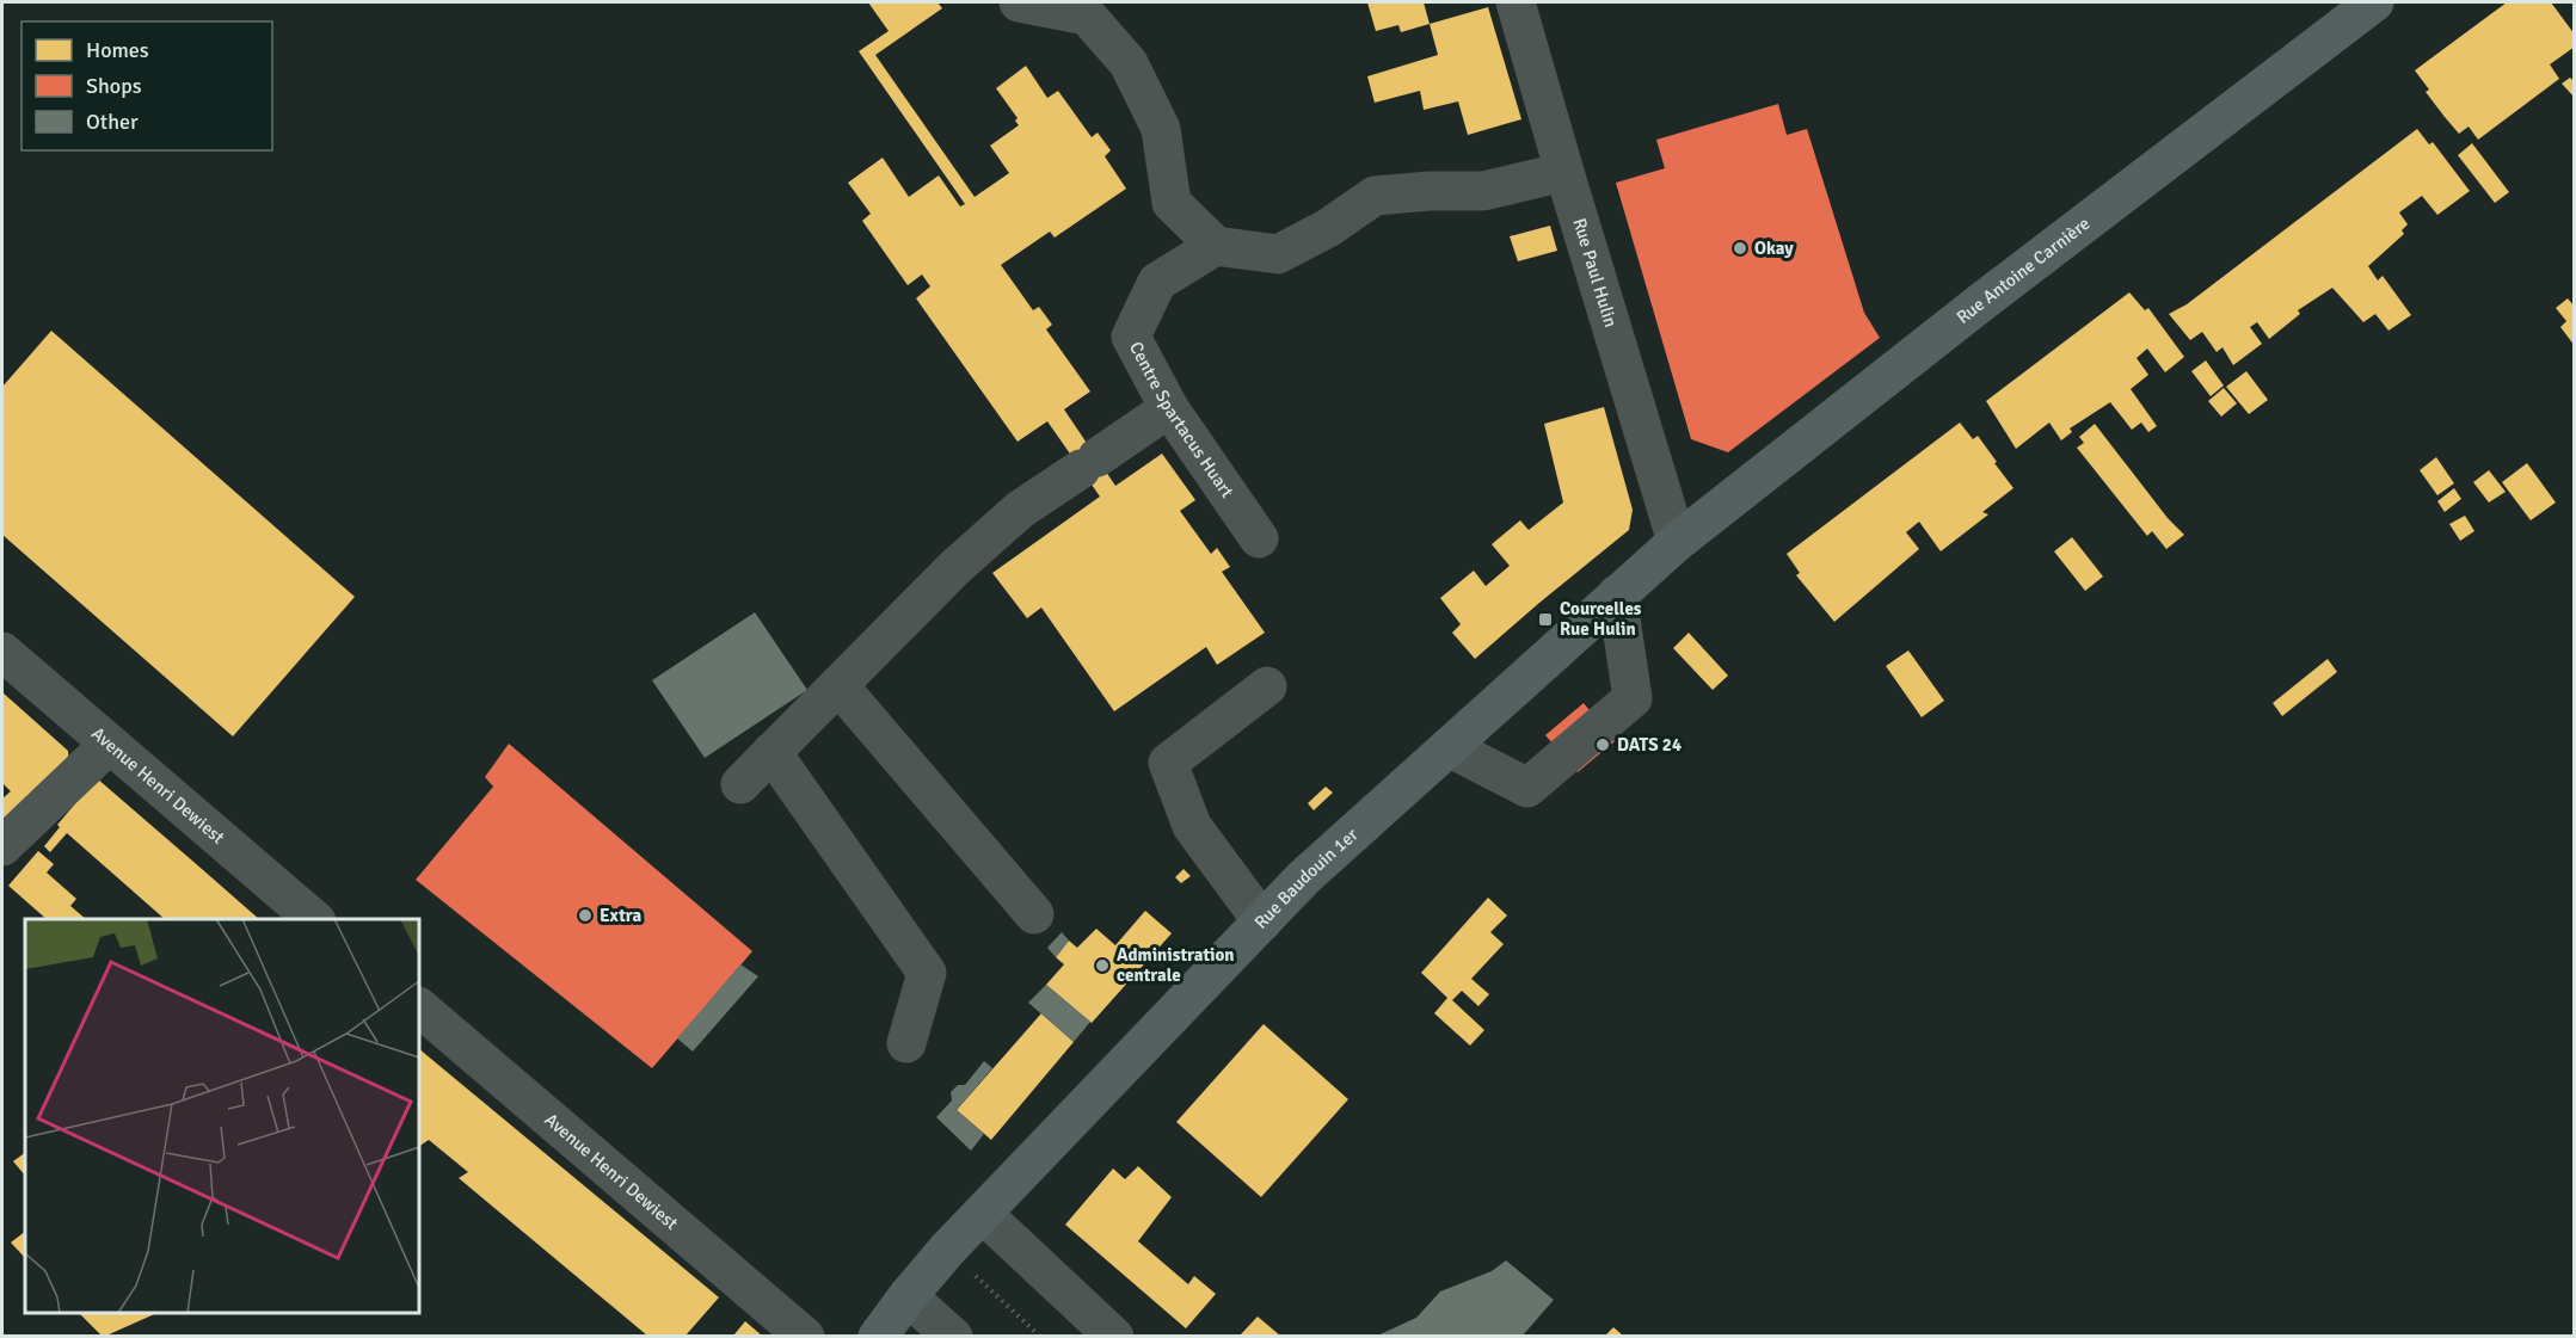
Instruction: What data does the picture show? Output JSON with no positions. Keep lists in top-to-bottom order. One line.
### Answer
{"streets":{"main road":["Rue Antoine Carnière","Rue Baudouin 1er"],"street":["Rue Paul Hulin","Centre Spartacus Huart","Avenue Henri Dewiest"]},"crossings":[["Rue Antoine Carnière","Rue Paul Hulin"],["Rue Antoine Carnière","Rue Baudouin 1er"],["Rue Paul Hulin","Rue Baudouin 1er"]],"places":{"other":["Okay","DATS 24","Extra","Administration centrale"],"transit":["Courcelles Rue Hulin"]},"legend":["Homes","Shops","Other"]}
